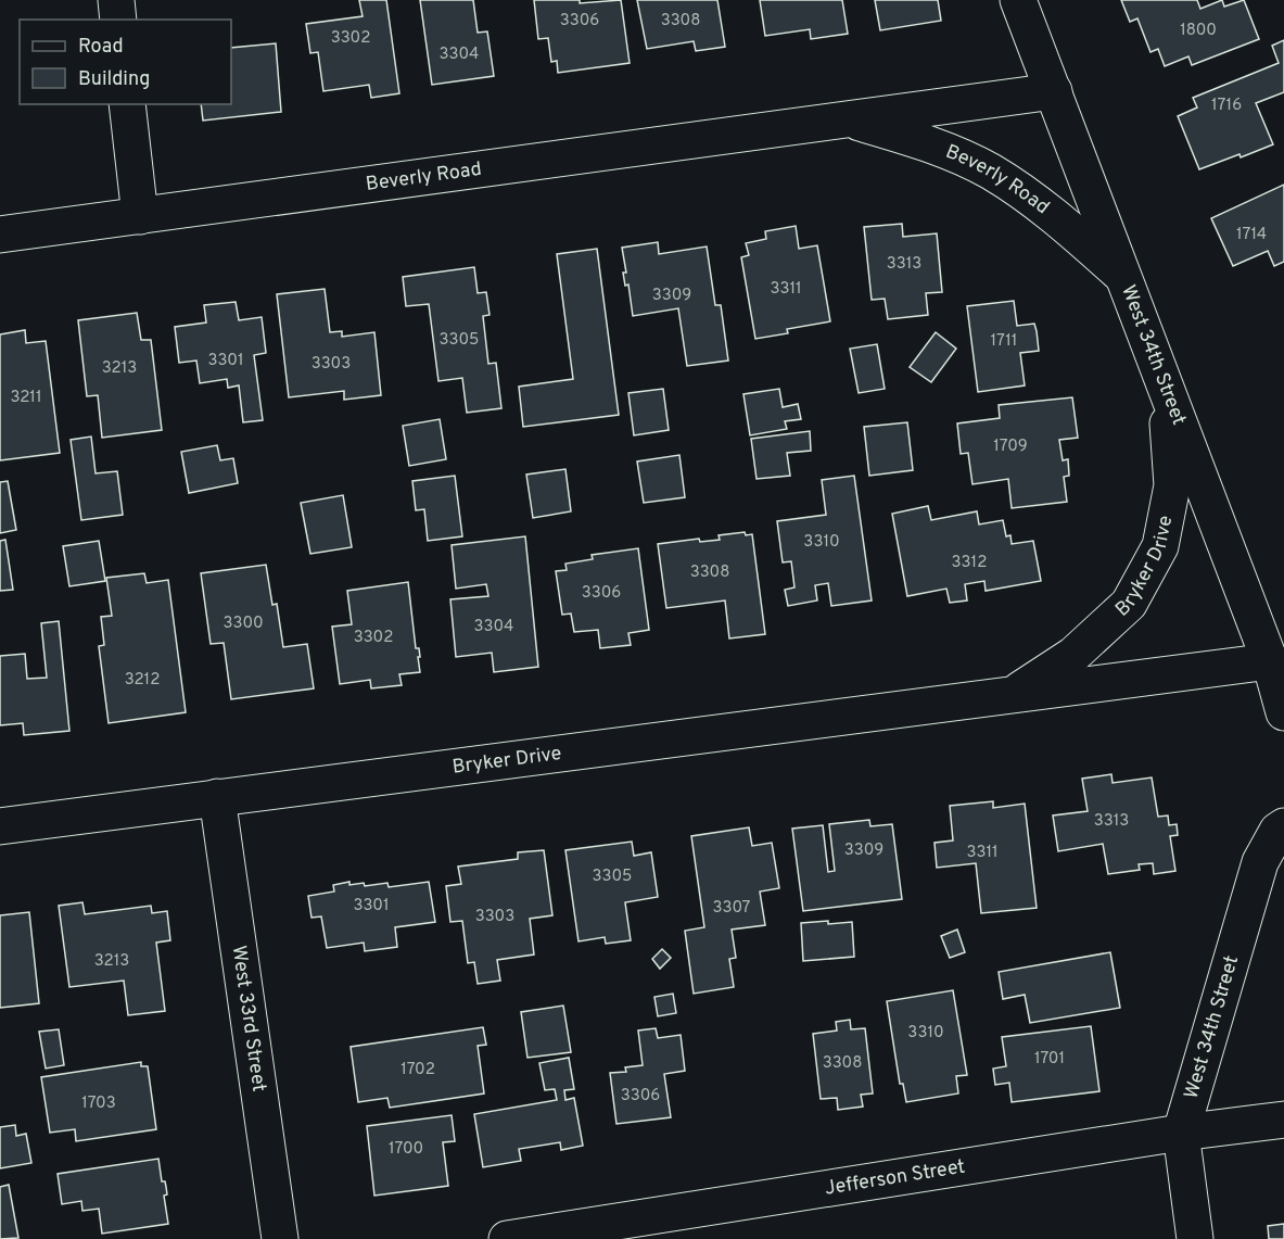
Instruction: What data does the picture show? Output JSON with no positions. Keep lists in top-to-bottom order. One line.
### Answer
{"streets":{"street":["Beverly Road","West 34th Street","Bryker Drive","West 33rd Street","Jefferson Street"]},"crossings":[["Beverly Road","West 34th Street"],["West 34th Street","Bryker Drive"],["West 34th Street","Jefferson Street"],["Bryker Drive","West 33rd Street"]],"house_numbers":["3306","3308","1800","3302","3304","1716","1714","3313","3311","3309","3305","1711","3301","3303","3213","3211","1709","3310","3312","3308","3306","3300","3304","3302","3212","3313","3309","3311","3305","3301","3307","3303","3213","3310","1701","3308","1702","3306","1703","1700"],"legend":["Road","Building"]}
